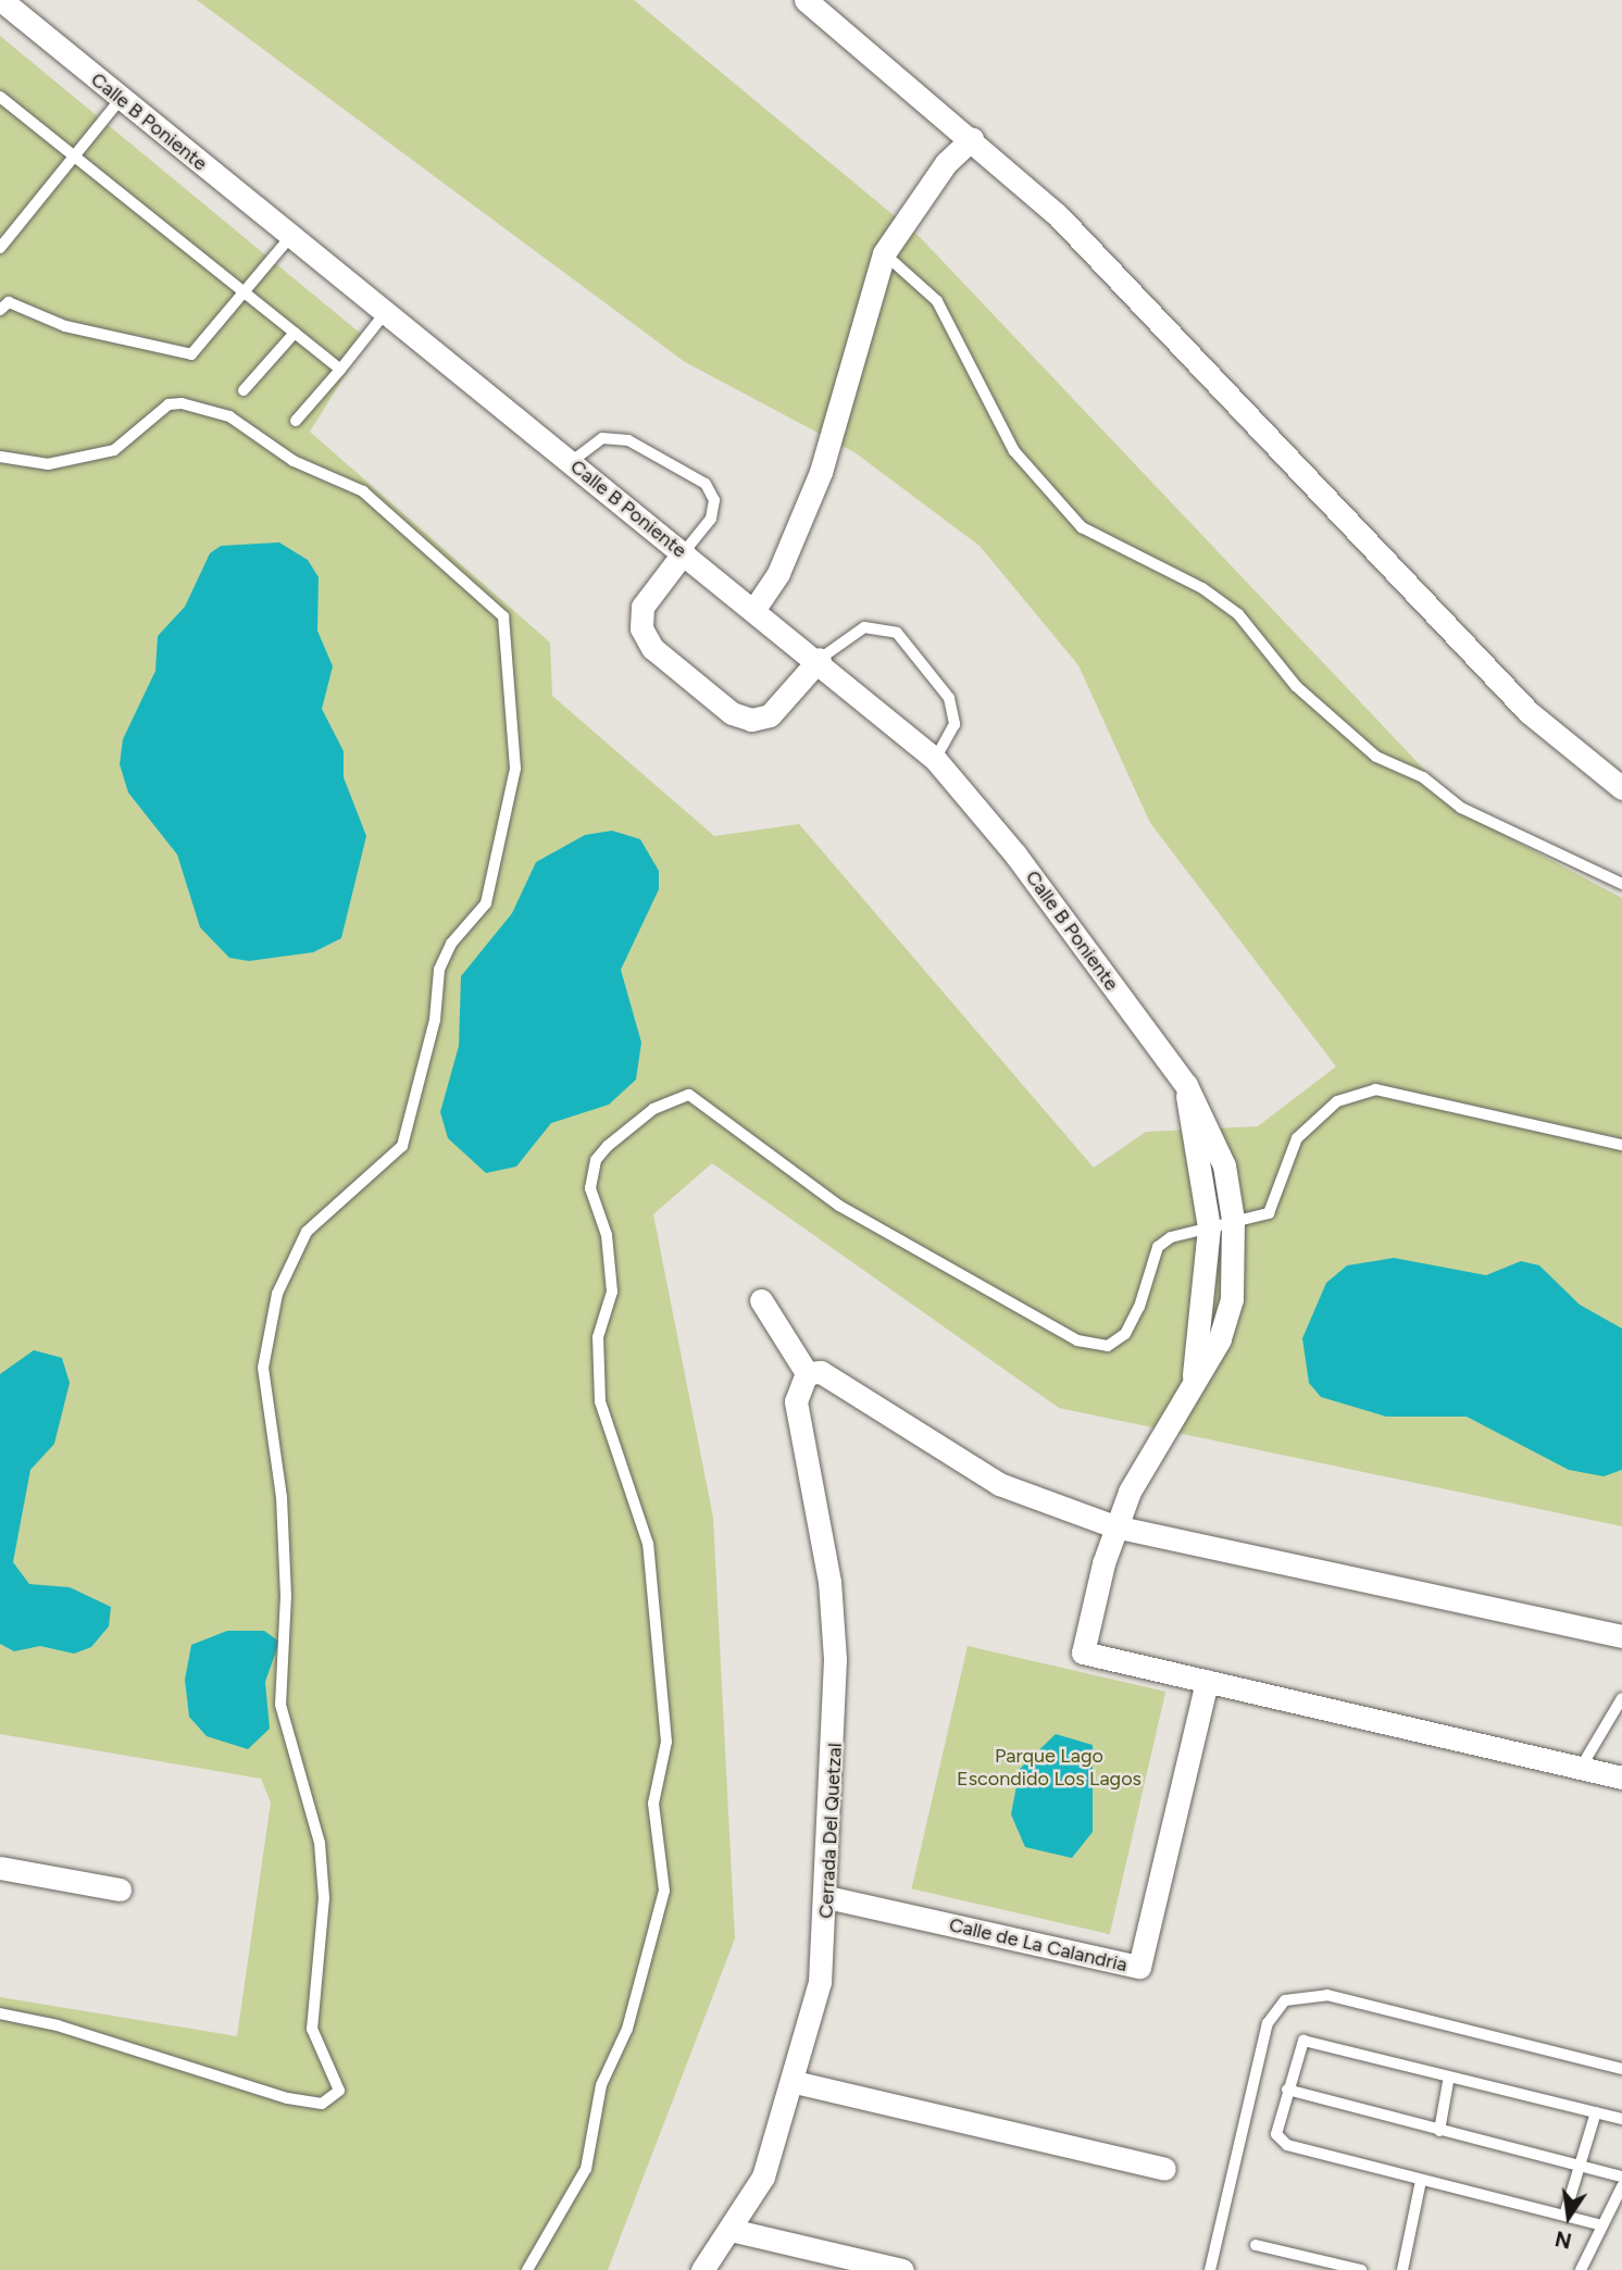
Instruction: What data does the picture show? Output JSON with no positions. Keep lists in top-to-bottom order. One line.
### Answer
{"streets":{"street":["Calle B Poniente","Cerrada Del Quetzal","Calle de La Calandria"]},"crossings":[["Cerrada Del Quetzal","Calle de La Calandria"]],"parks":["Parque Lago Escondido Los Lagos"],"north":"bottom"}
